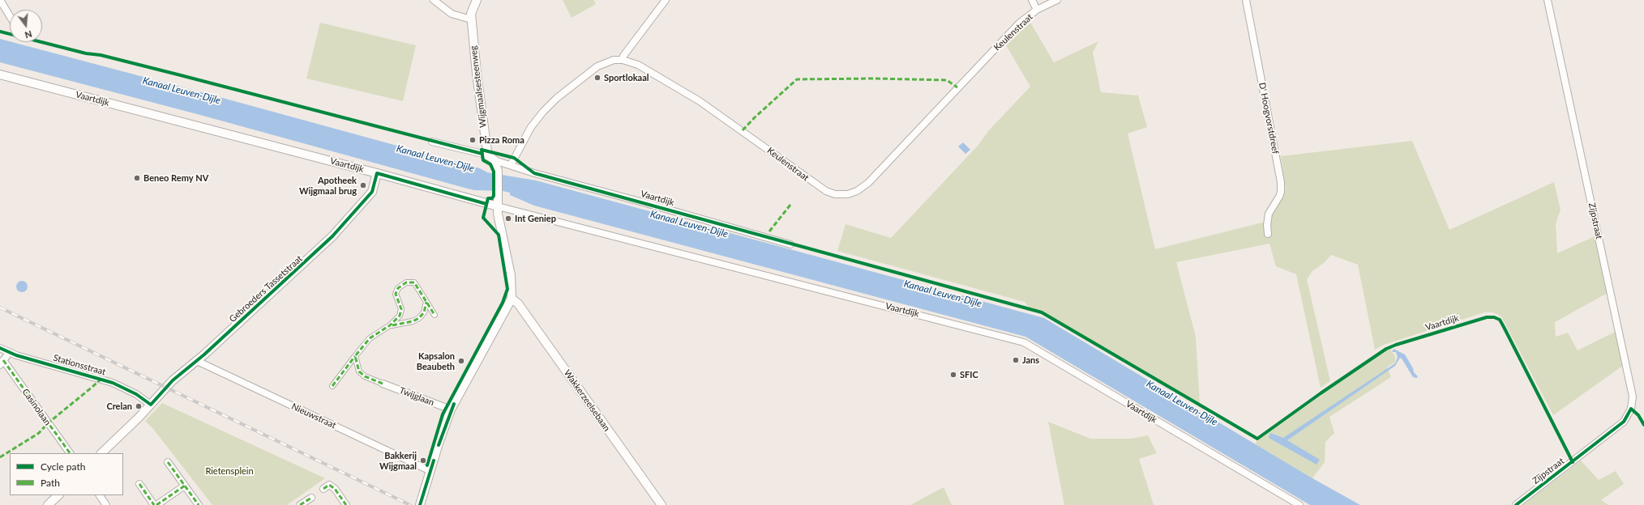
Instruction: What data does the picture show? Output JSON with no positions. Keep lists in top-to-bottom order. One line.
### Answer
{"streets":{"street":["Keulenstraat","Wijgmaalsesteenweg","Vaartdijk","D' Hoogvorstdreef","Zijpstraat","Gebroeders Tassetstraat","Stationsstraat","Twijglaan","Wakkerzeelsebaan","Casinolaan","Nieuwstraat"]},"crossings":[["Keulenstraat","Vaartdijk"],["Wijgmaalsesteenweg","Vaartdijk"],["Vaartdijk","Gebroeders Tassetstraat"],["Gebroeders Tassetstraat","Stationsstraat"],["Gebroeders Tassetstraat","Nieuwstraat"]],"water":["Kanaal Leuven-Dijle"],"parks":["Rietensplein"],"places":["Sportlokaal","Pizza Roma","Beneo Remy NV","Apotheek Wijgmaal brug","Int Geniep","Jans","Kapsalon Beaubeth","SFIC","Crelan","Bakkerij Wijgmaal"],"legend":["Cycle path","Path"],"north":"bottom"}
